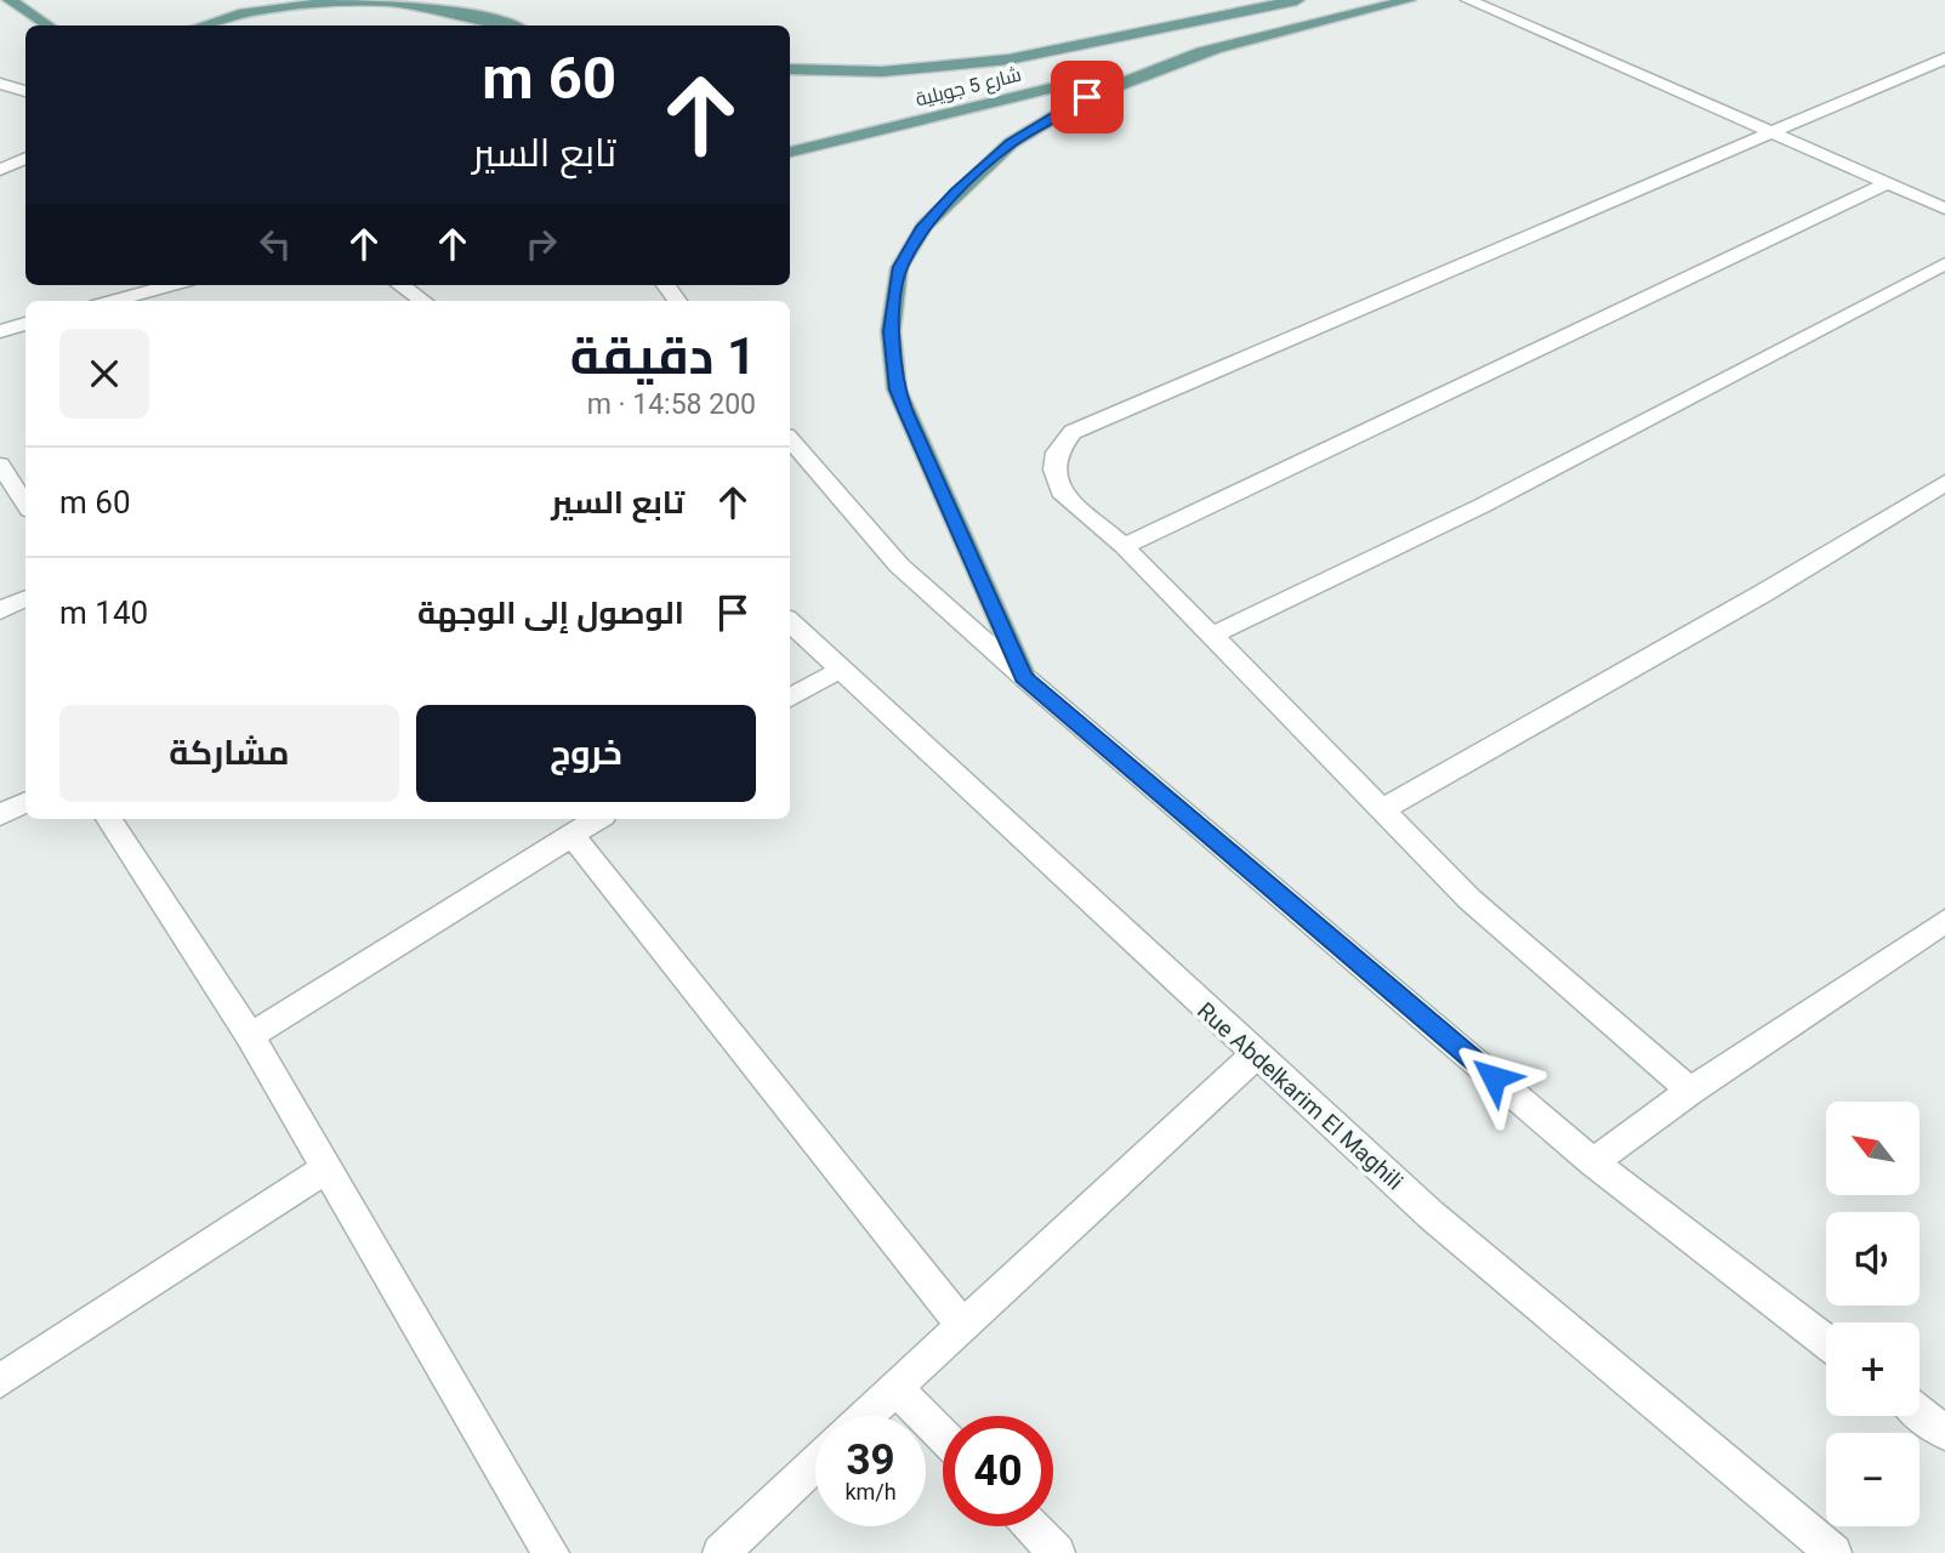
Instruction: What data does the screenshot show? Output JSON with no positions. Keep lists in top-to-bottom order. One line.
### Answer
{"streets":{"main road":["شارع 5 جويلية"],"street":["Rue Abdelkarim El Maghili"]},"north":"top left","page":{"turn":["60 m","تابع السير"],"heading":["1 دقيقة","200 m · 14:58"],"list":[{"name":"تابع السير","value":"60 m"},{"name":"الوصول إلى الوجهة","value":"140 m"}],"buttons":["خروج","مشاركة"],"map_buttons":["+","−"],"speed":"39 km/h","limit":"40"}}
